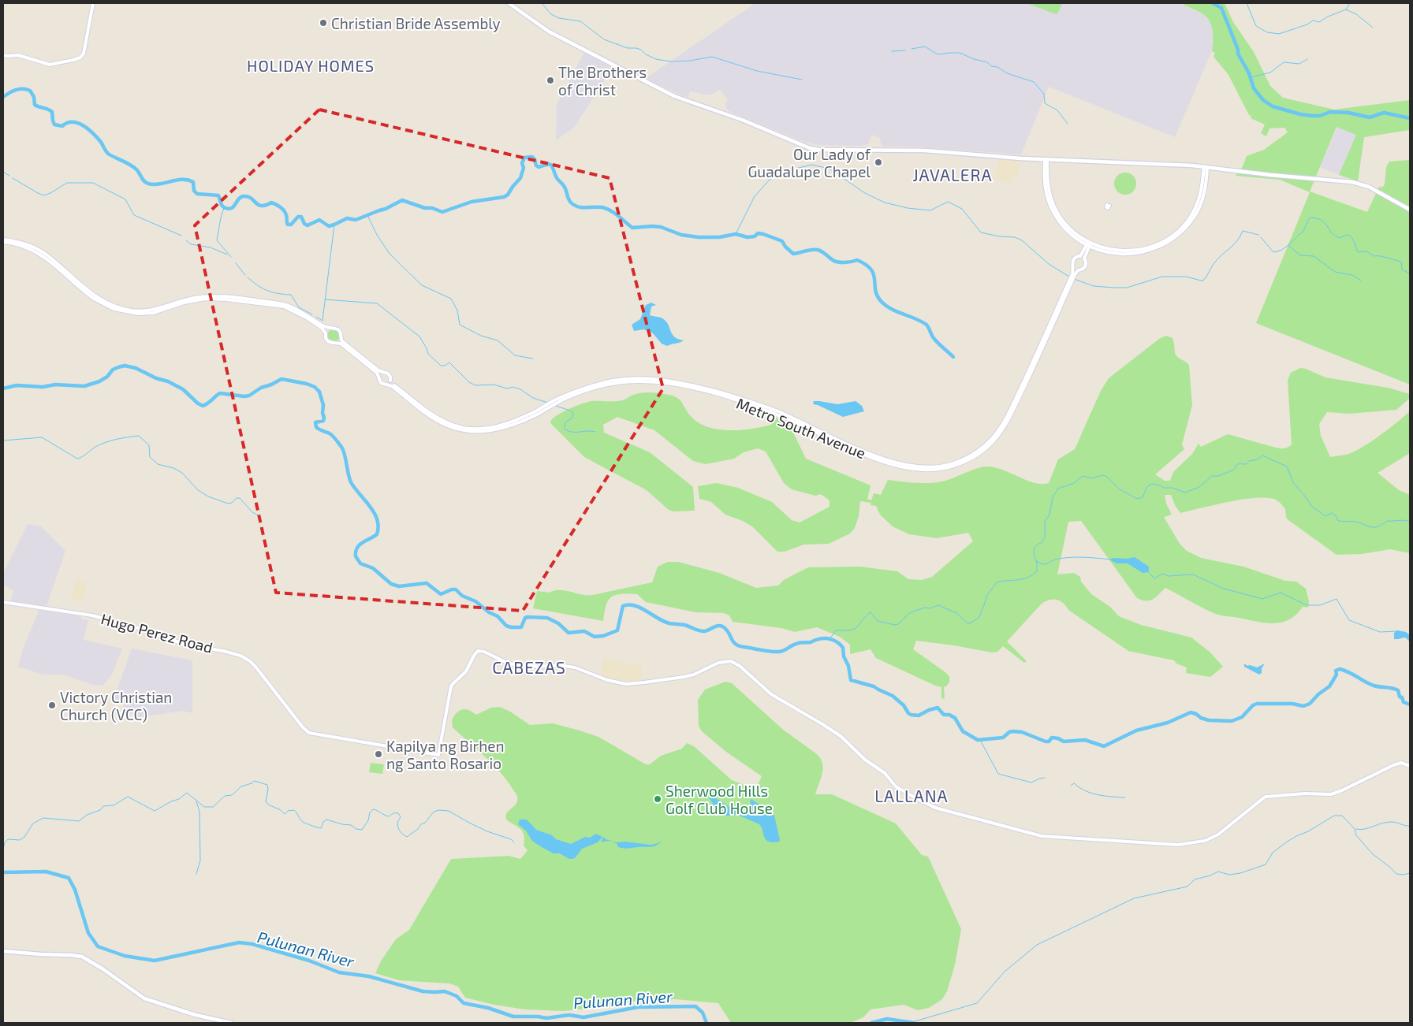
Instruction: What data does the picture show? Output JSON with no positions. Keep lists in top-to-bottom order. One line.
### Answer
{"streets":{"street":["Metro South Avenue","Hugo Perez Road"]},"districts":["HOLIDAY HOMES","JAVALERA","CABEZAS","LALLANA"],"water":["Pulunan River"],"places":["Christian Bride Assembly","The Brothers of Christ","Our Lady of Guadalupe Chapel","Victory Christian Church (VCC)","Kapilya ng Birhen ng Santo Rosario","Sherwood Hills Golf Club House"]}
